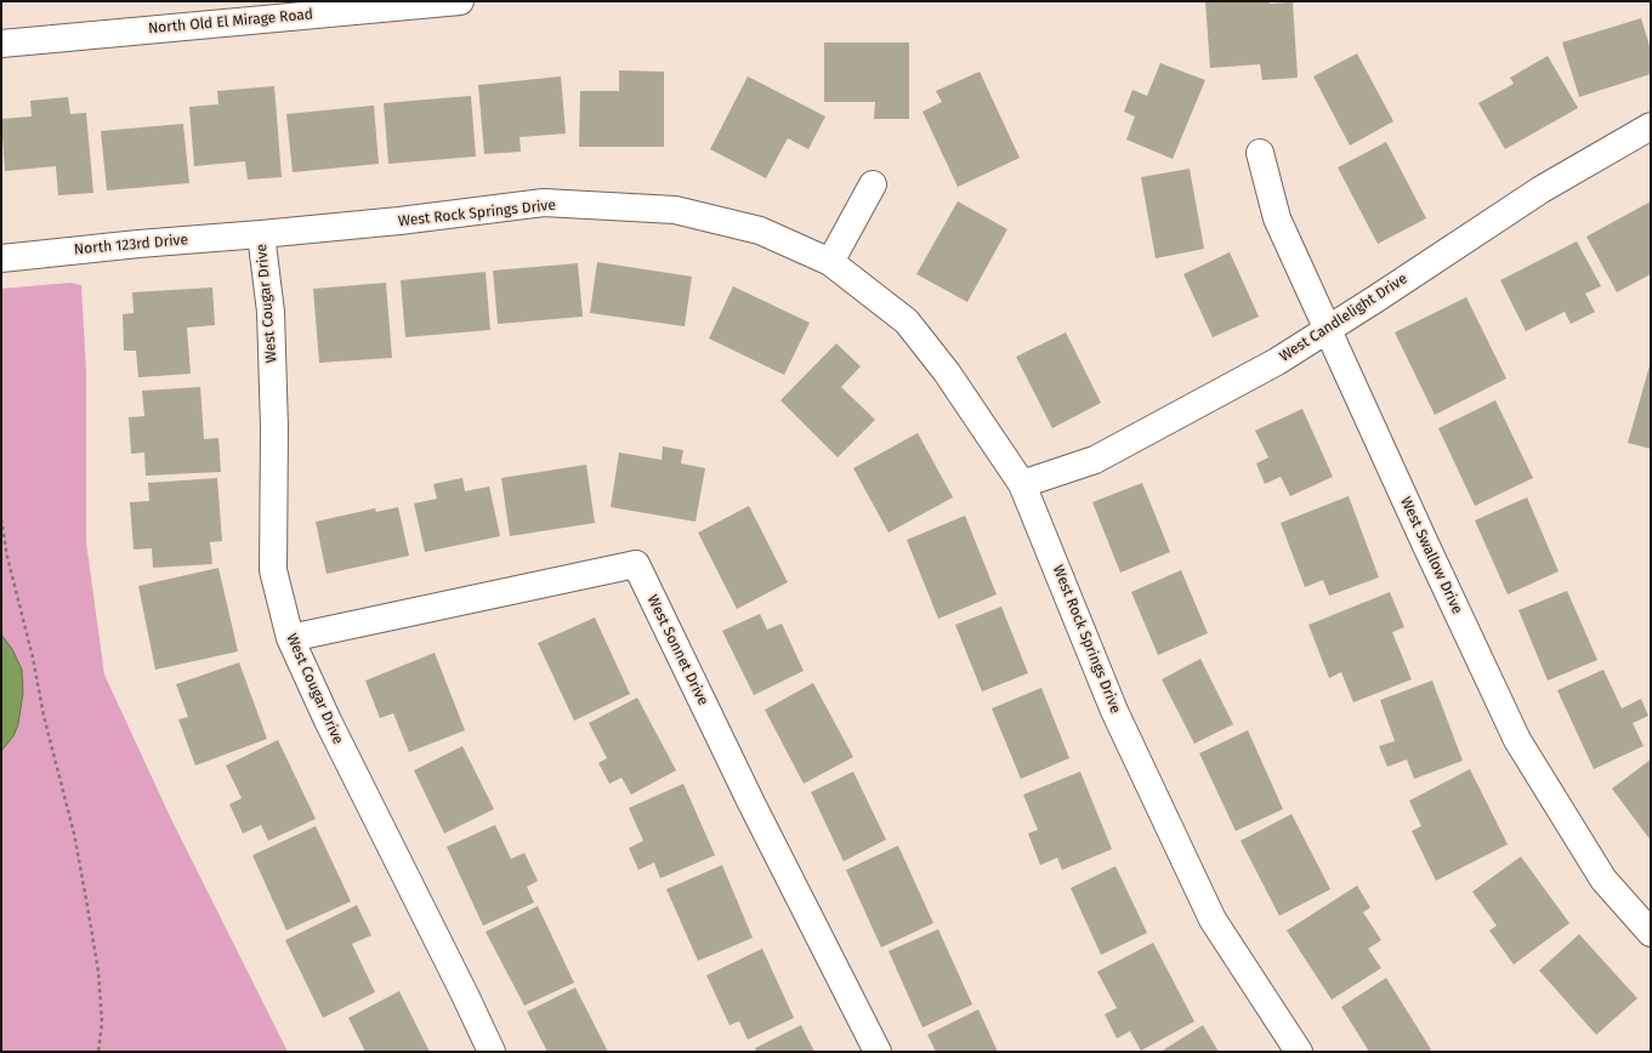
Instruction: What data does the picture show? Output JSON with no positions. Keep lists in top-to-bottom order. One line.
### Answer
{"streets":{"street":["North Old El Mirage Road","West Rock Springs Drive","North 123rd Drive","West Cougar Drive","West Candlelight Drive","West Swallow Drive","West Sonnet Drive"]},"crossings":[["West Rock Springs Drive","North 123rd Drive"],["West Rock Springs Drive","West Cougar Drive"],["West Rock Springs Drive","West Candlelight Drive"],["North 123rd Drive","West Cougar Drive"],["West Cougar Drive","West Sonnet Drive"],["West Candlelight Drive","West Swallow Drive"]]}
